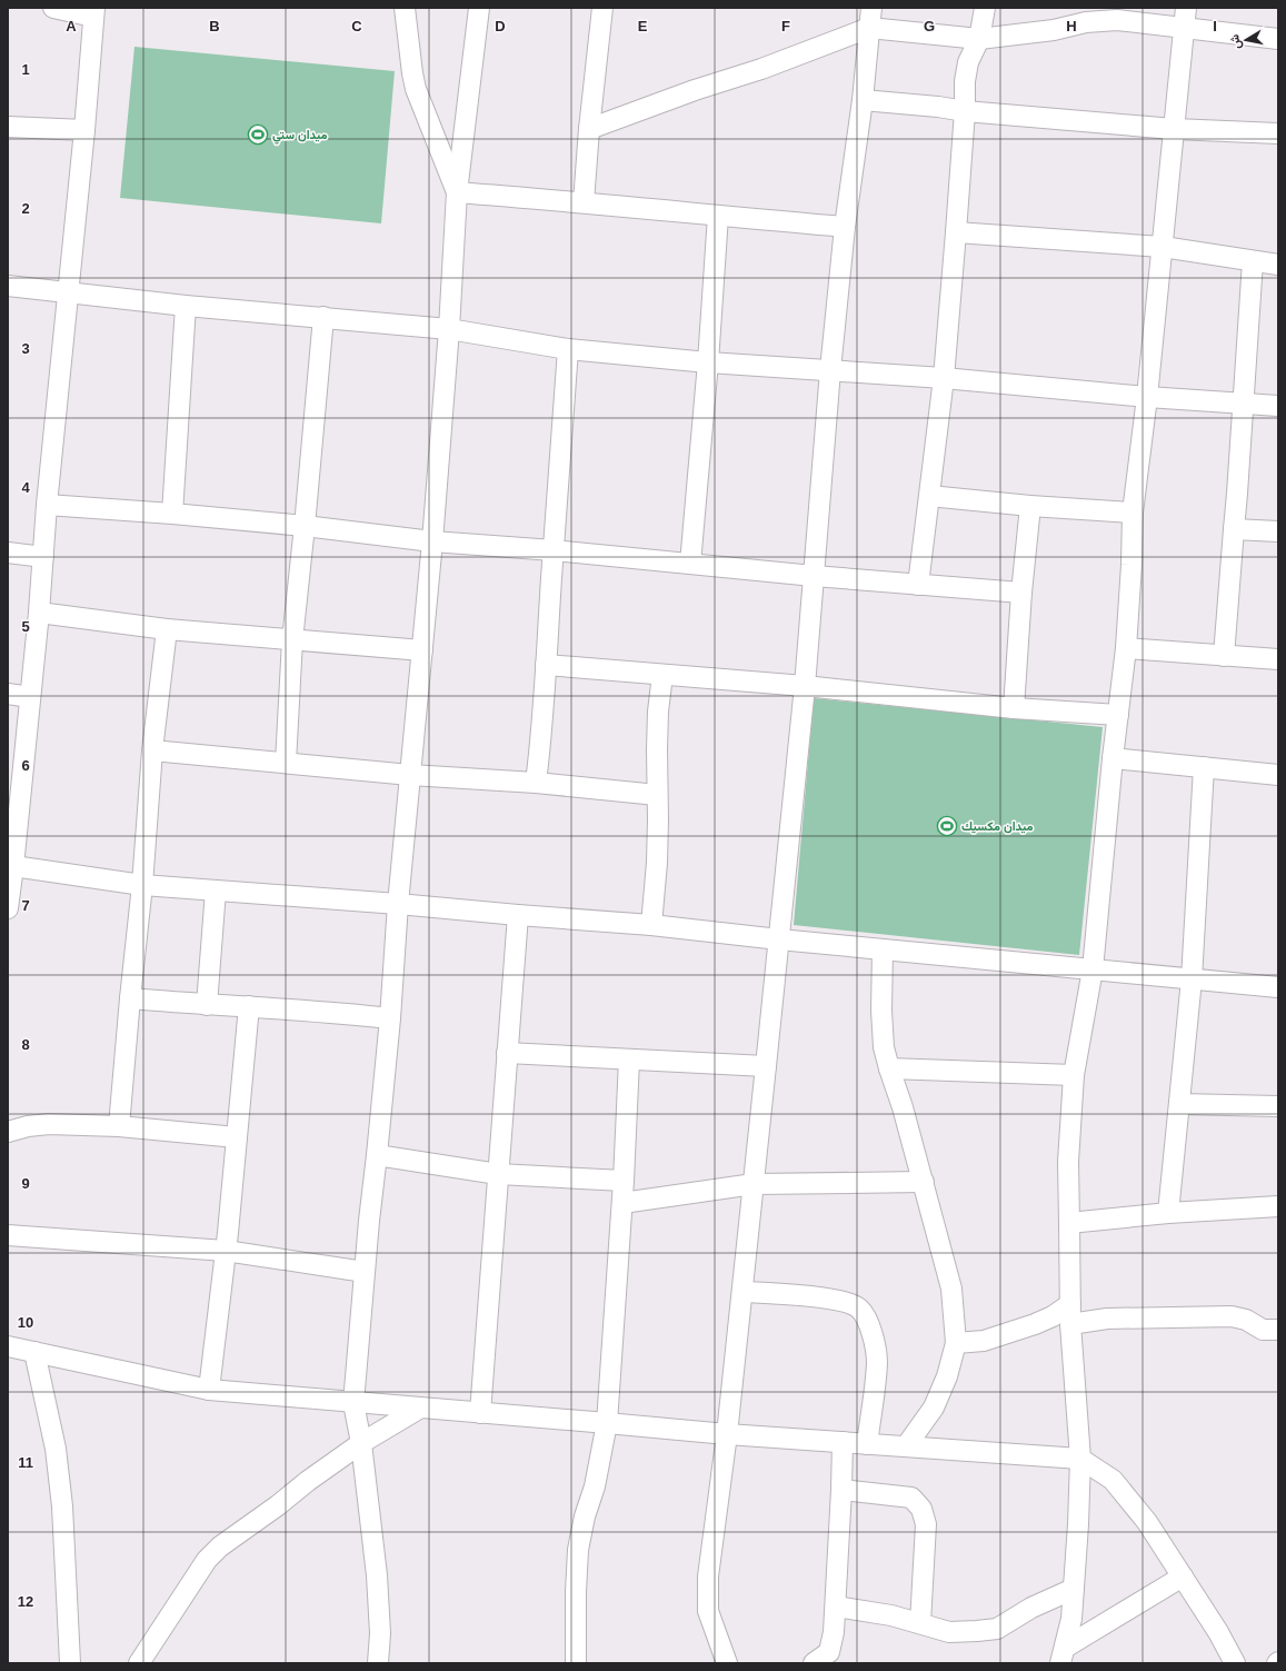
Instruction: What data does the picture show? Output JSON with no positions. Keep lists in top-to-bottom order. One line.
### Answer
{"places":{"sports":["ميدان ستي","ميدان مكسيك"]},"north":"left","grid":{"columns":["A","B","C","D","E","F","G","H","I"],"rows":["1","2","3","4","5","6","7","8","9","10","11","12"]}}
